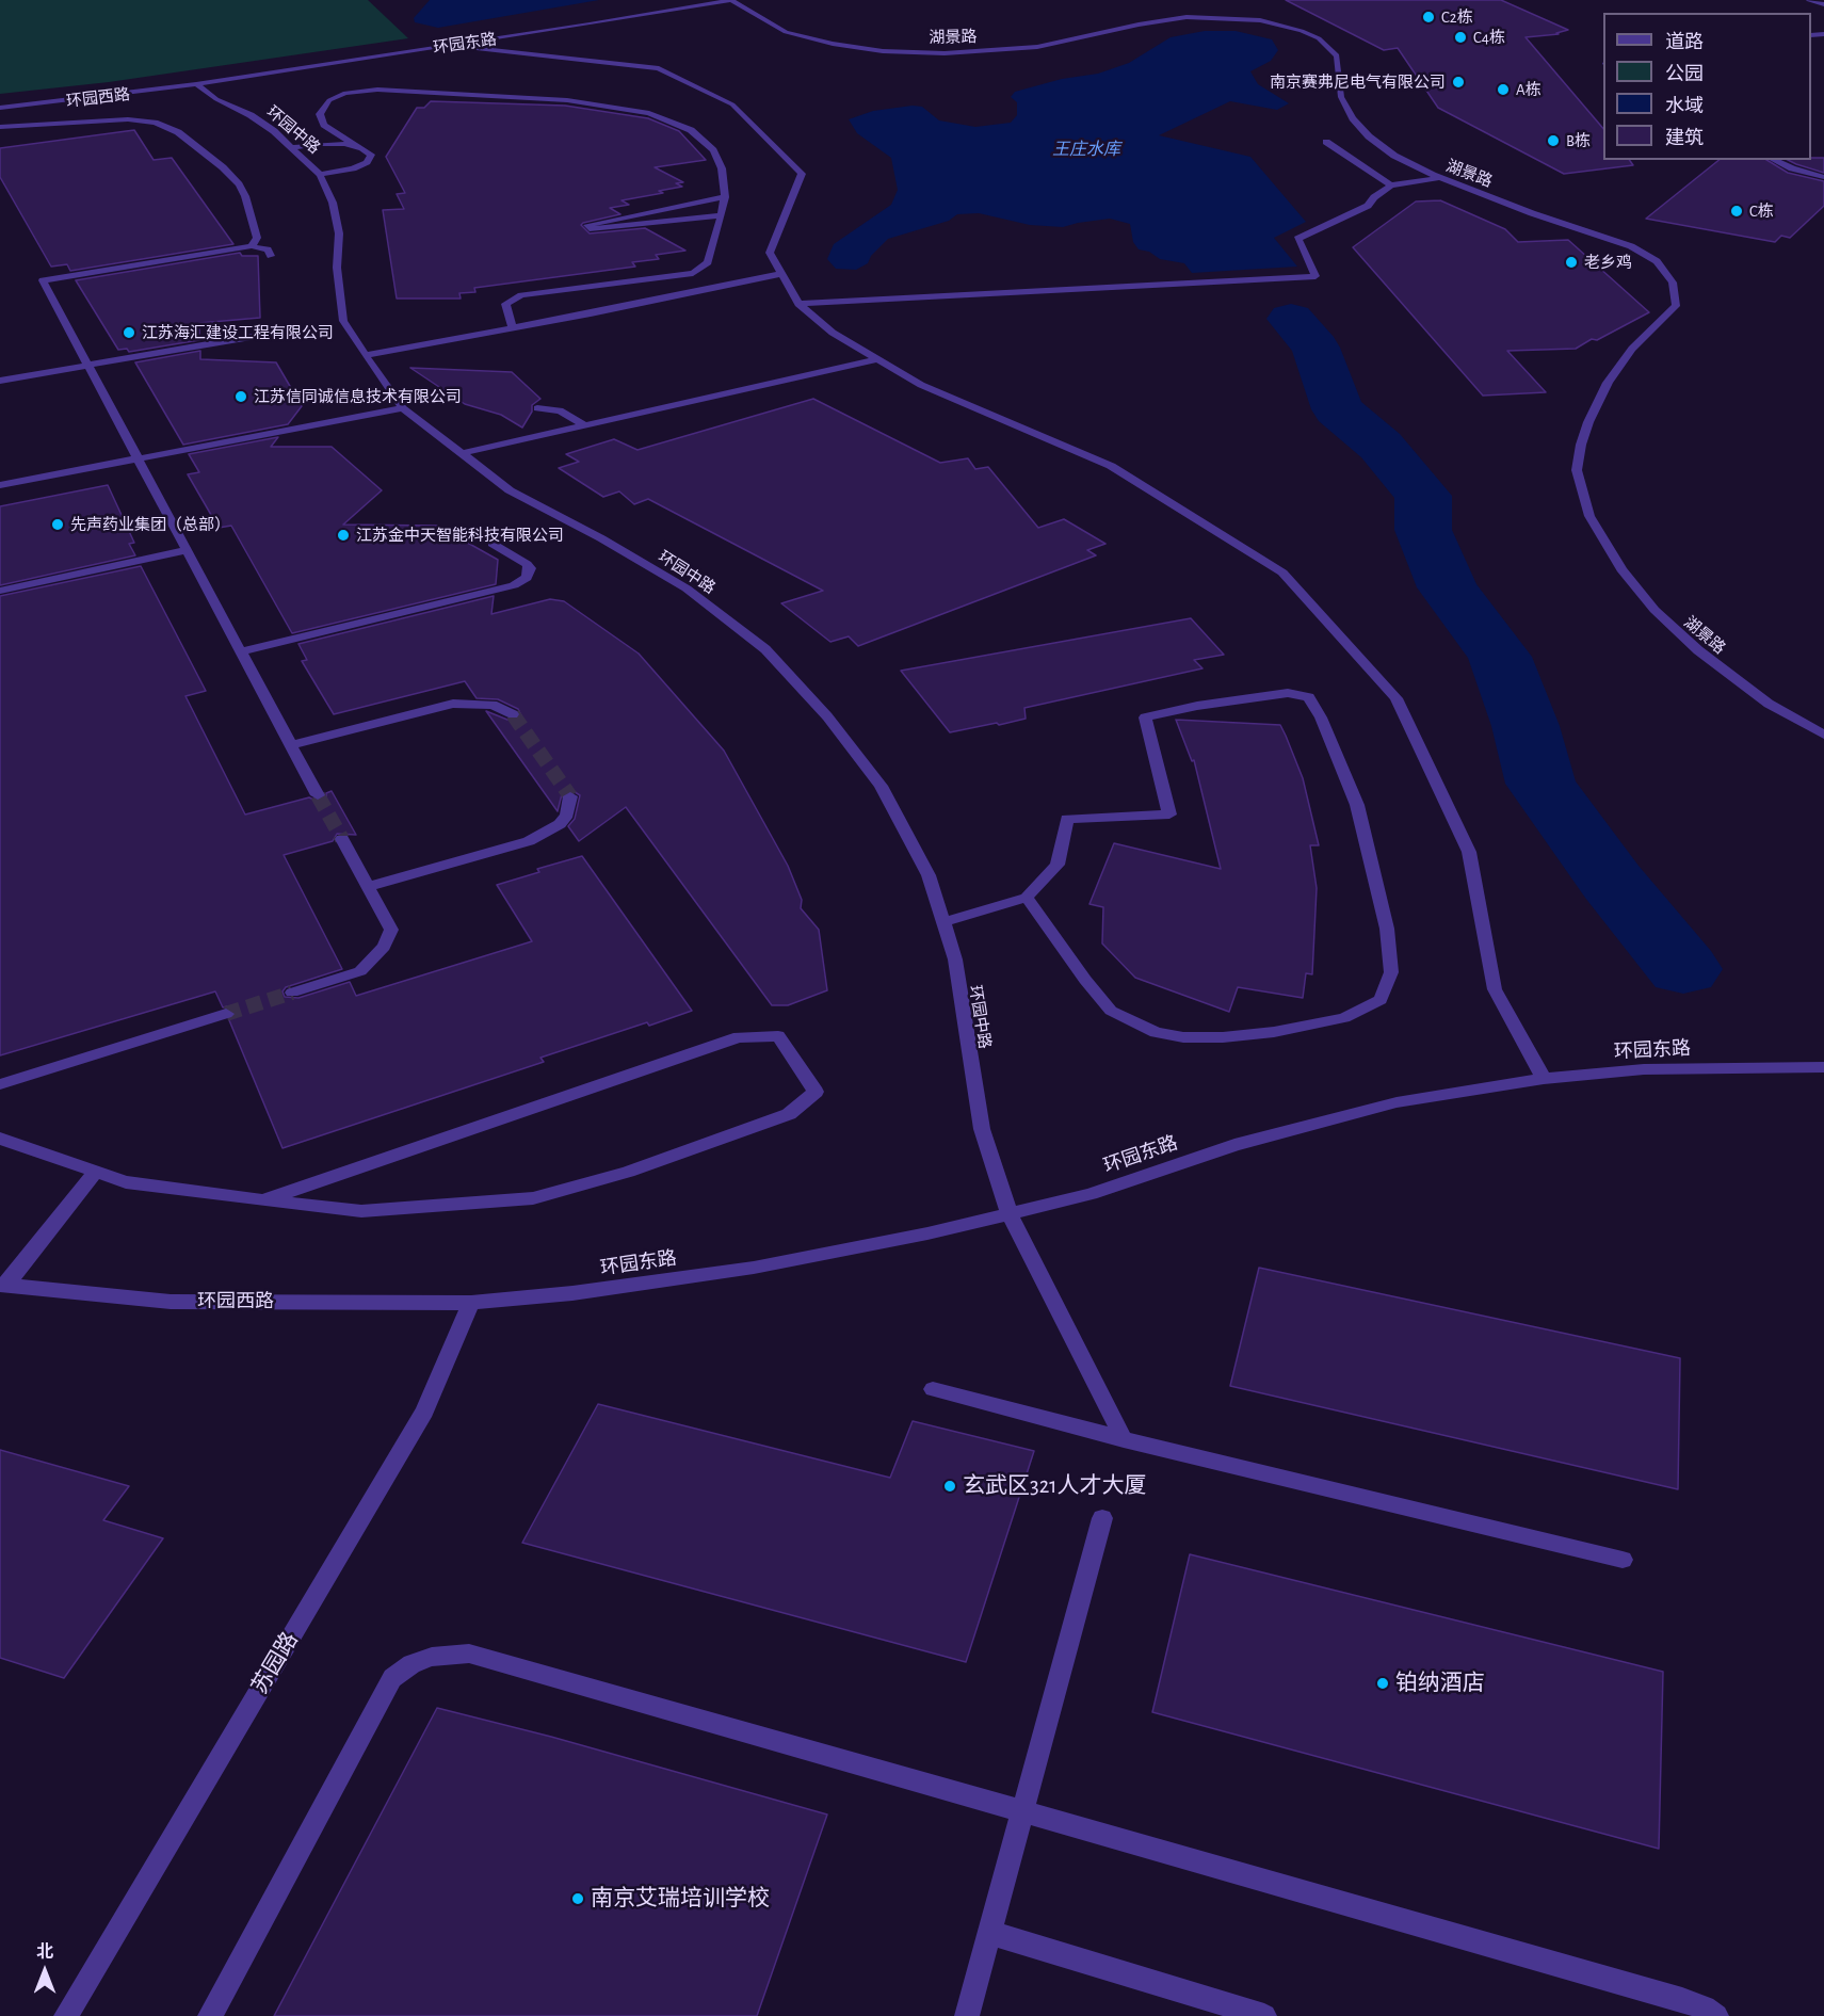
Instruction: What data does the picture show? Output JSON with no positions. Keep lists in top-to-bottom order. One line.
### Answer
{"streets":{"street":["湖景路","环园东路","环园西路","环园中路","苏园路"]},"crossings":[["湖景路","环园东路"],["环园东路","环园西路"],["环园东路","环园中路"],["环园东路","苏园路"],["环园西路","环园中路"],["环园西路","苏园路"]],"water":["王庄水库"],"places":["C2栋","C4栋","南京赛弗尼电气有限公司","A栋","B栋","C栋","老乡鸡","江苏海汇建设工程有限公司","江苏信同诚信息技术有限公司","先声药业集团（总部）","江苏金中天智能科技有限公司","玄武区321人才大厦","铂纳酒店","南京艾瑞培训学校"],"legend":["道路","公园","水域","建筑"],"north":"top"}
